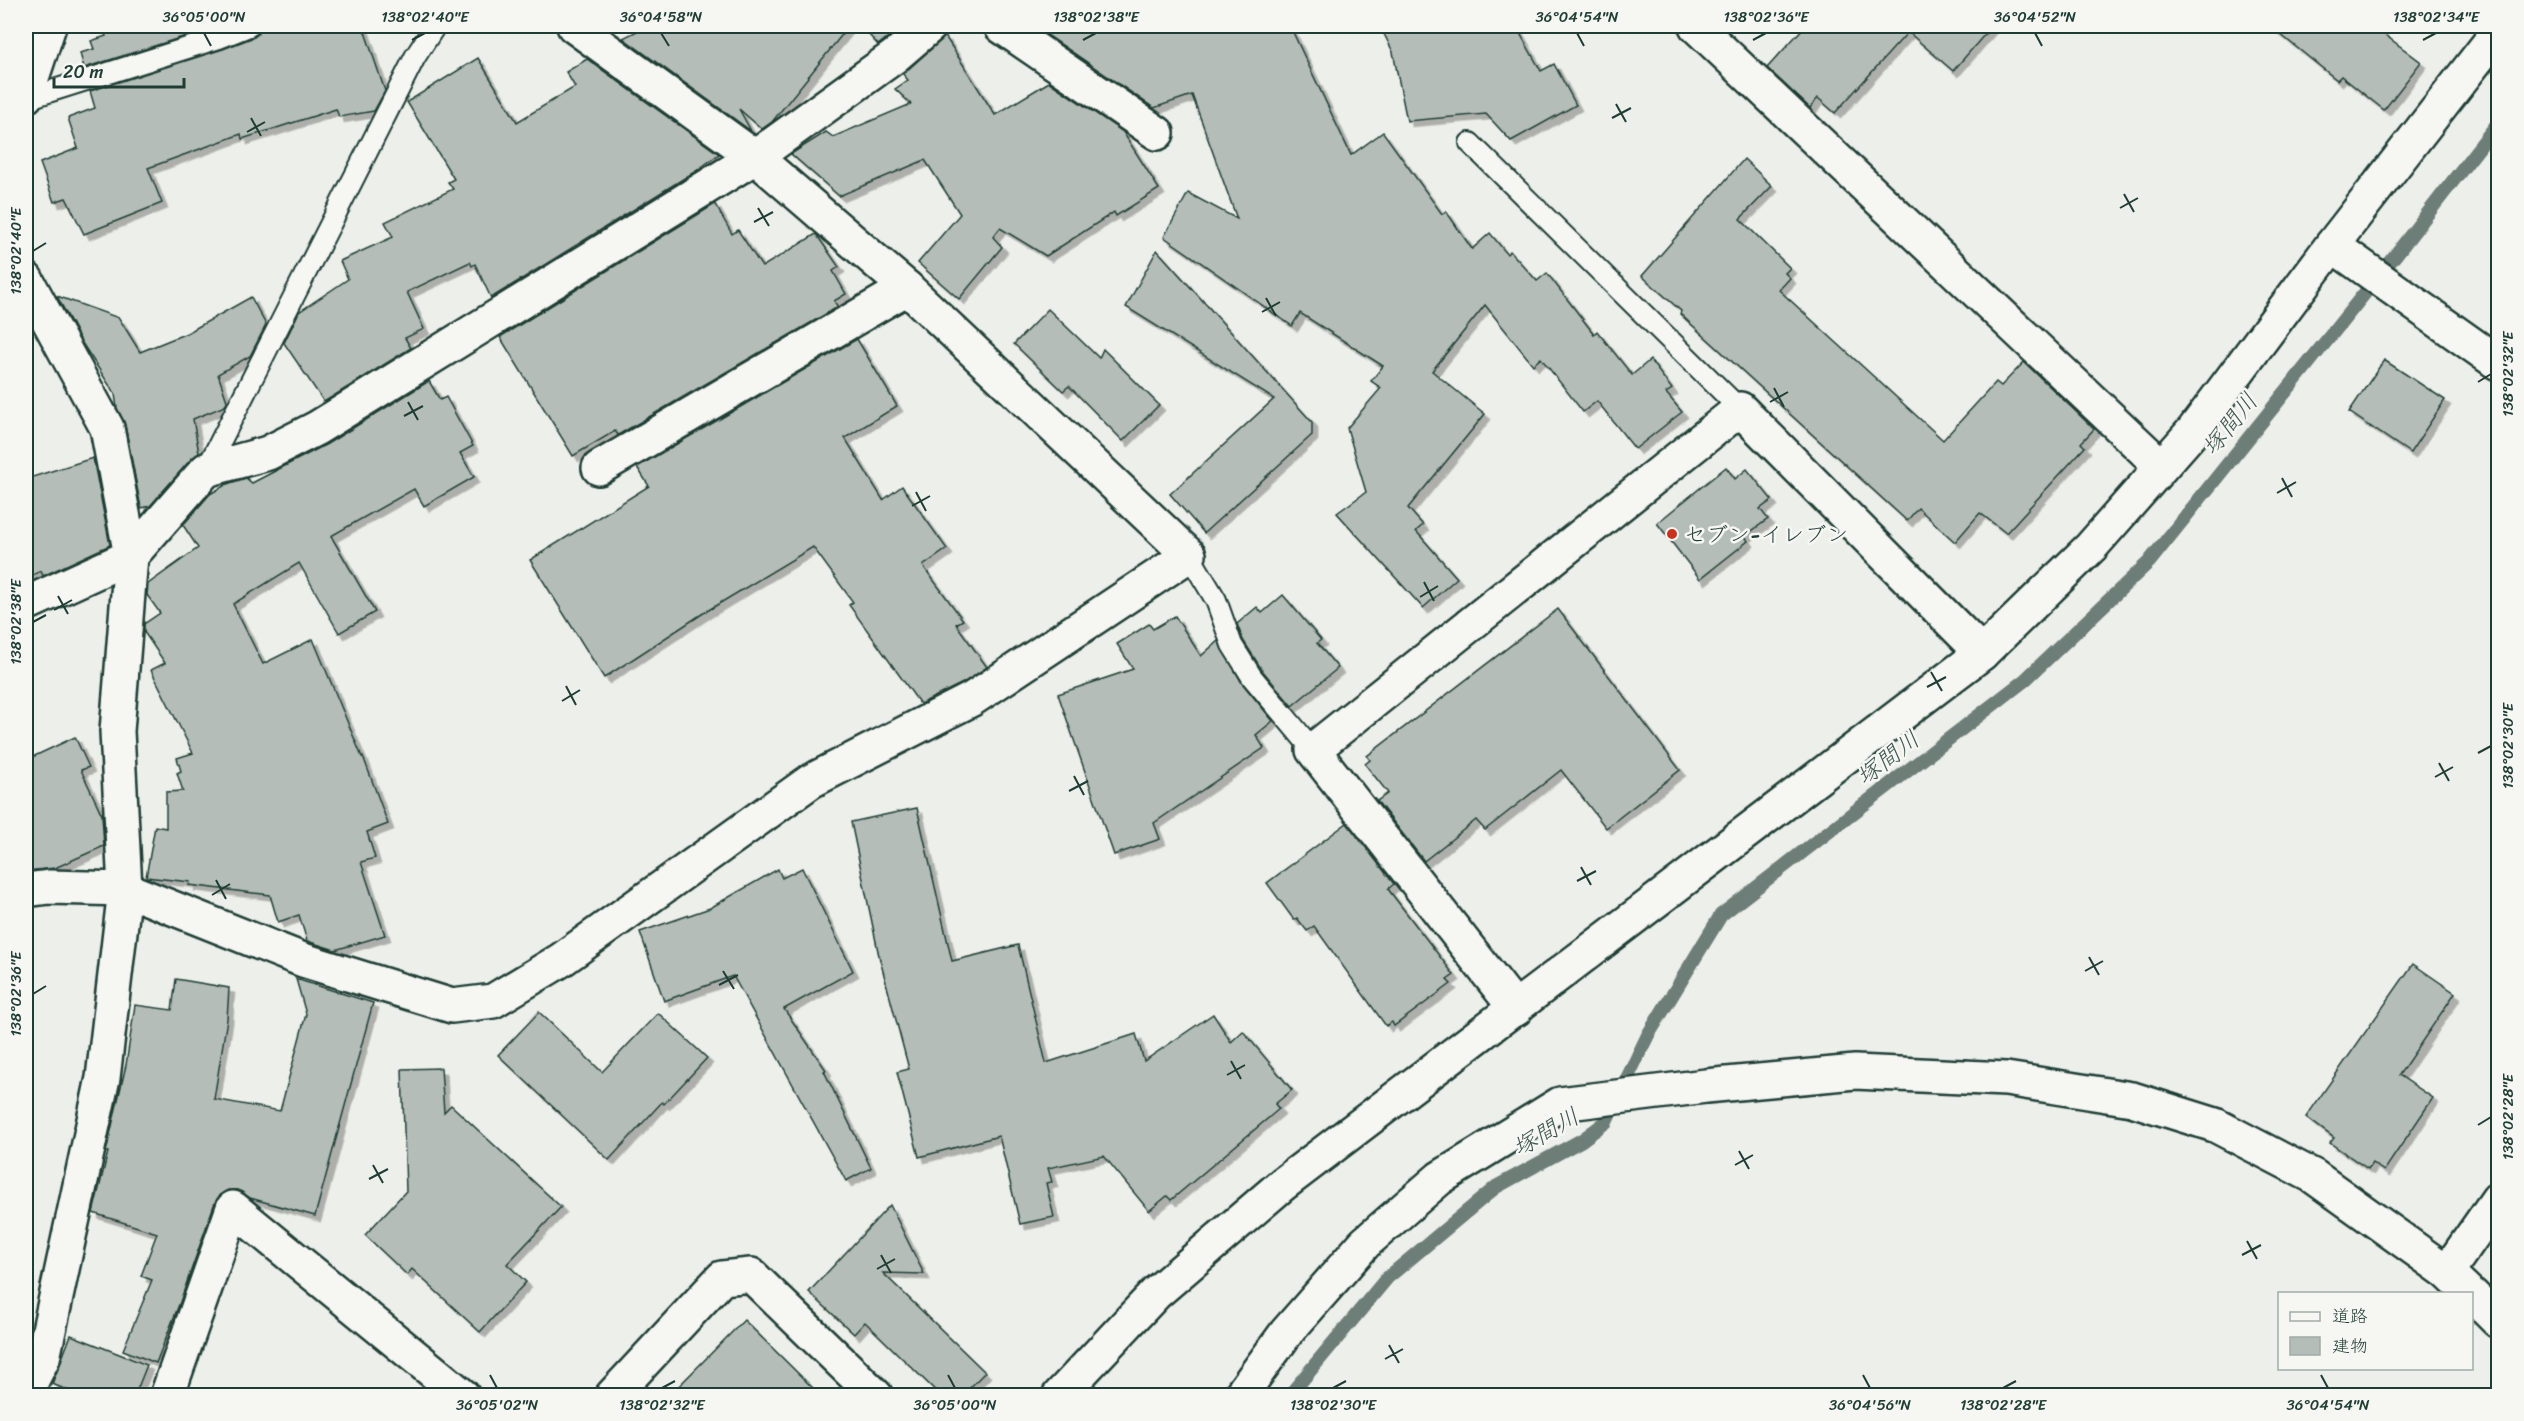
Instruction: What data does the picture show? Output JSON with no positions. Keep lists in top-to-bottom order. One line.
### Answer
{"water":["塚間川"],"places":["セブン-イレブン"],"legend":["道路","建物"],"scale_bar":"20 m","coordinates":["36°05'00\"N","138°02'40\"E","36°04'58\"N","138°02'38\"E","36°04'54\"N","138°02'36\"E","36°04'52\"N","138°02'34\"E","138°02'32\"E","138°02'30\"E","138°02'28\"E","36°05'02\"N","36°04'56\"N"]}
